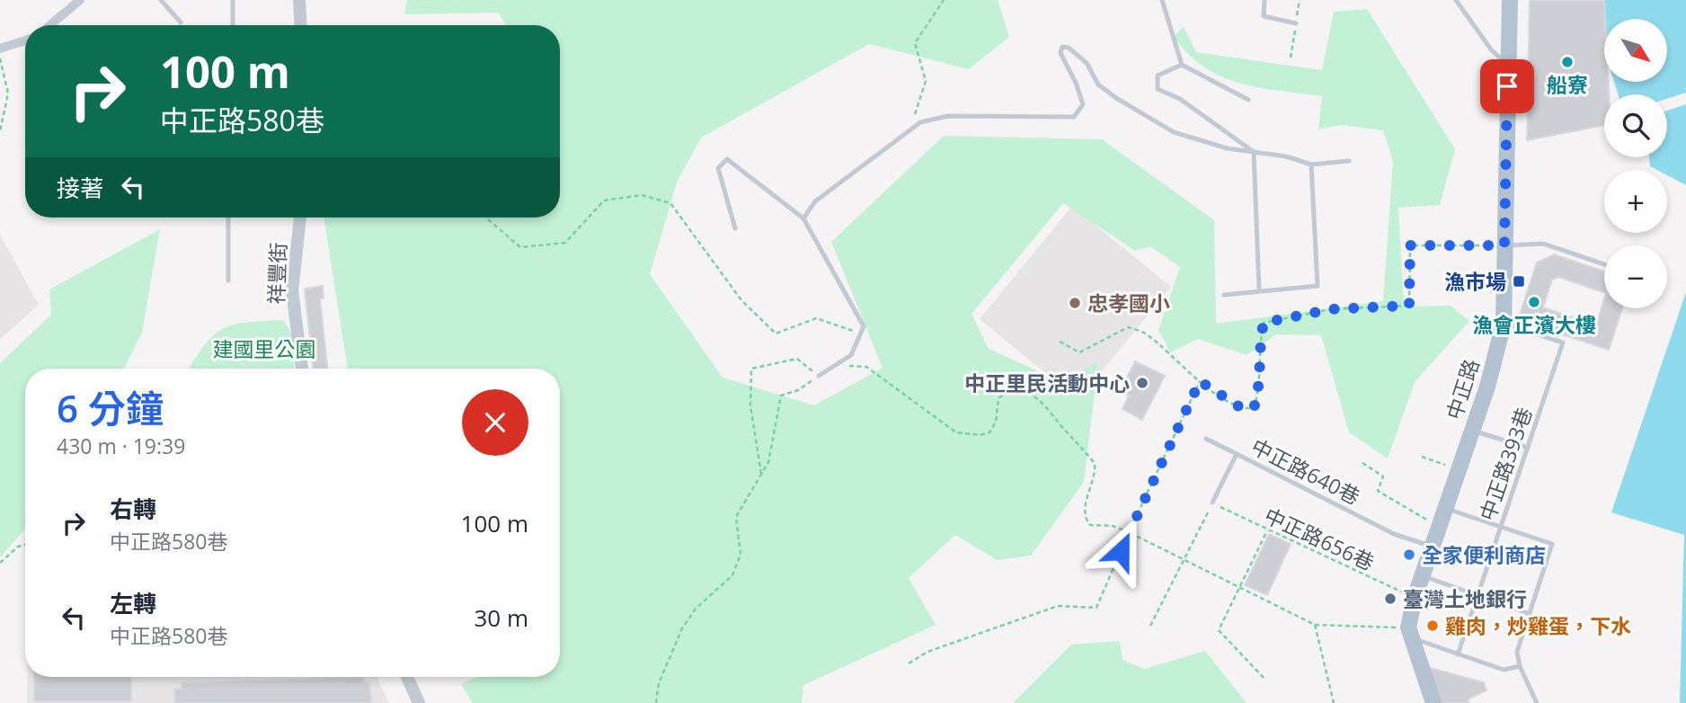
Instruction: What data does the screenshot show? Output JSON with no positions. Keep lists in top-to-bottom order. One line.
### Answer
{"streets":{"main road":["中正路"],"street":["祥豐街"],"lane":["中正路393巷","中正路640巷"],"path":["中正路656巷"]},"crossings":[["中正路","中正路393巷"],["中正路","中正路640巷"],["中正路","中正路656巷"],["中正路640巷","中正路656巷"]],"parks":["建國里公園"],"places":{"other":["船寮","漁會正濱大樓","忠孝國小","中正里民活動中心","全家便利商店","臺灣土地銀行","雞肉，炒雞蛋，下水"],"transit":["漁市場"]},"north":"bottom right","page":{"map_buttons":["+","−"],"turn":["100 m","中正路580巷"],"then":"接著","heading":["6 分鐘","430 m · 19:39"],"list":[{"name":"右轉","note":"中正路580巷","value":"100 m"},{"name":"左轉","note":"中正路580巷","value":"30 m"}]}}
